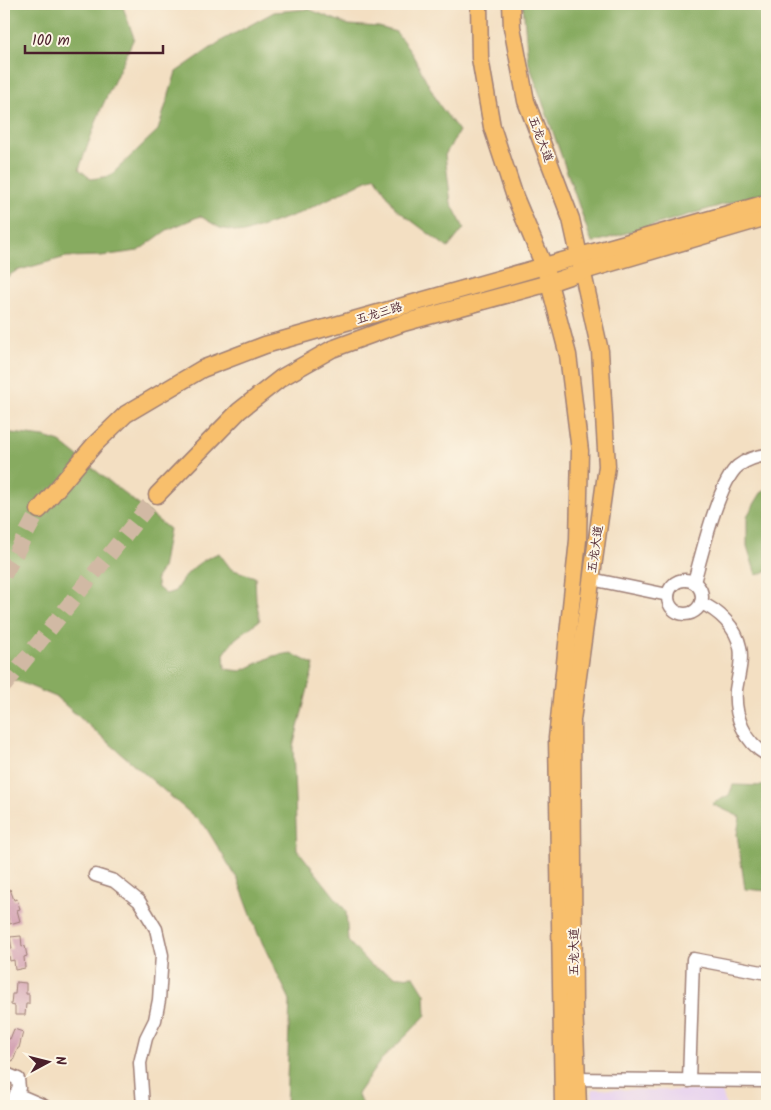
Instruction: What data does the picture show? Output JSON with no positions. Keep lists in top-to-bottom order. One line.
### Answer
{"streets":{"main road":["五龙大道","五龙三路"]},"crossings":[["五龙大道","五龙三路"]],"scale_bar":"100 m","north":"right"}
